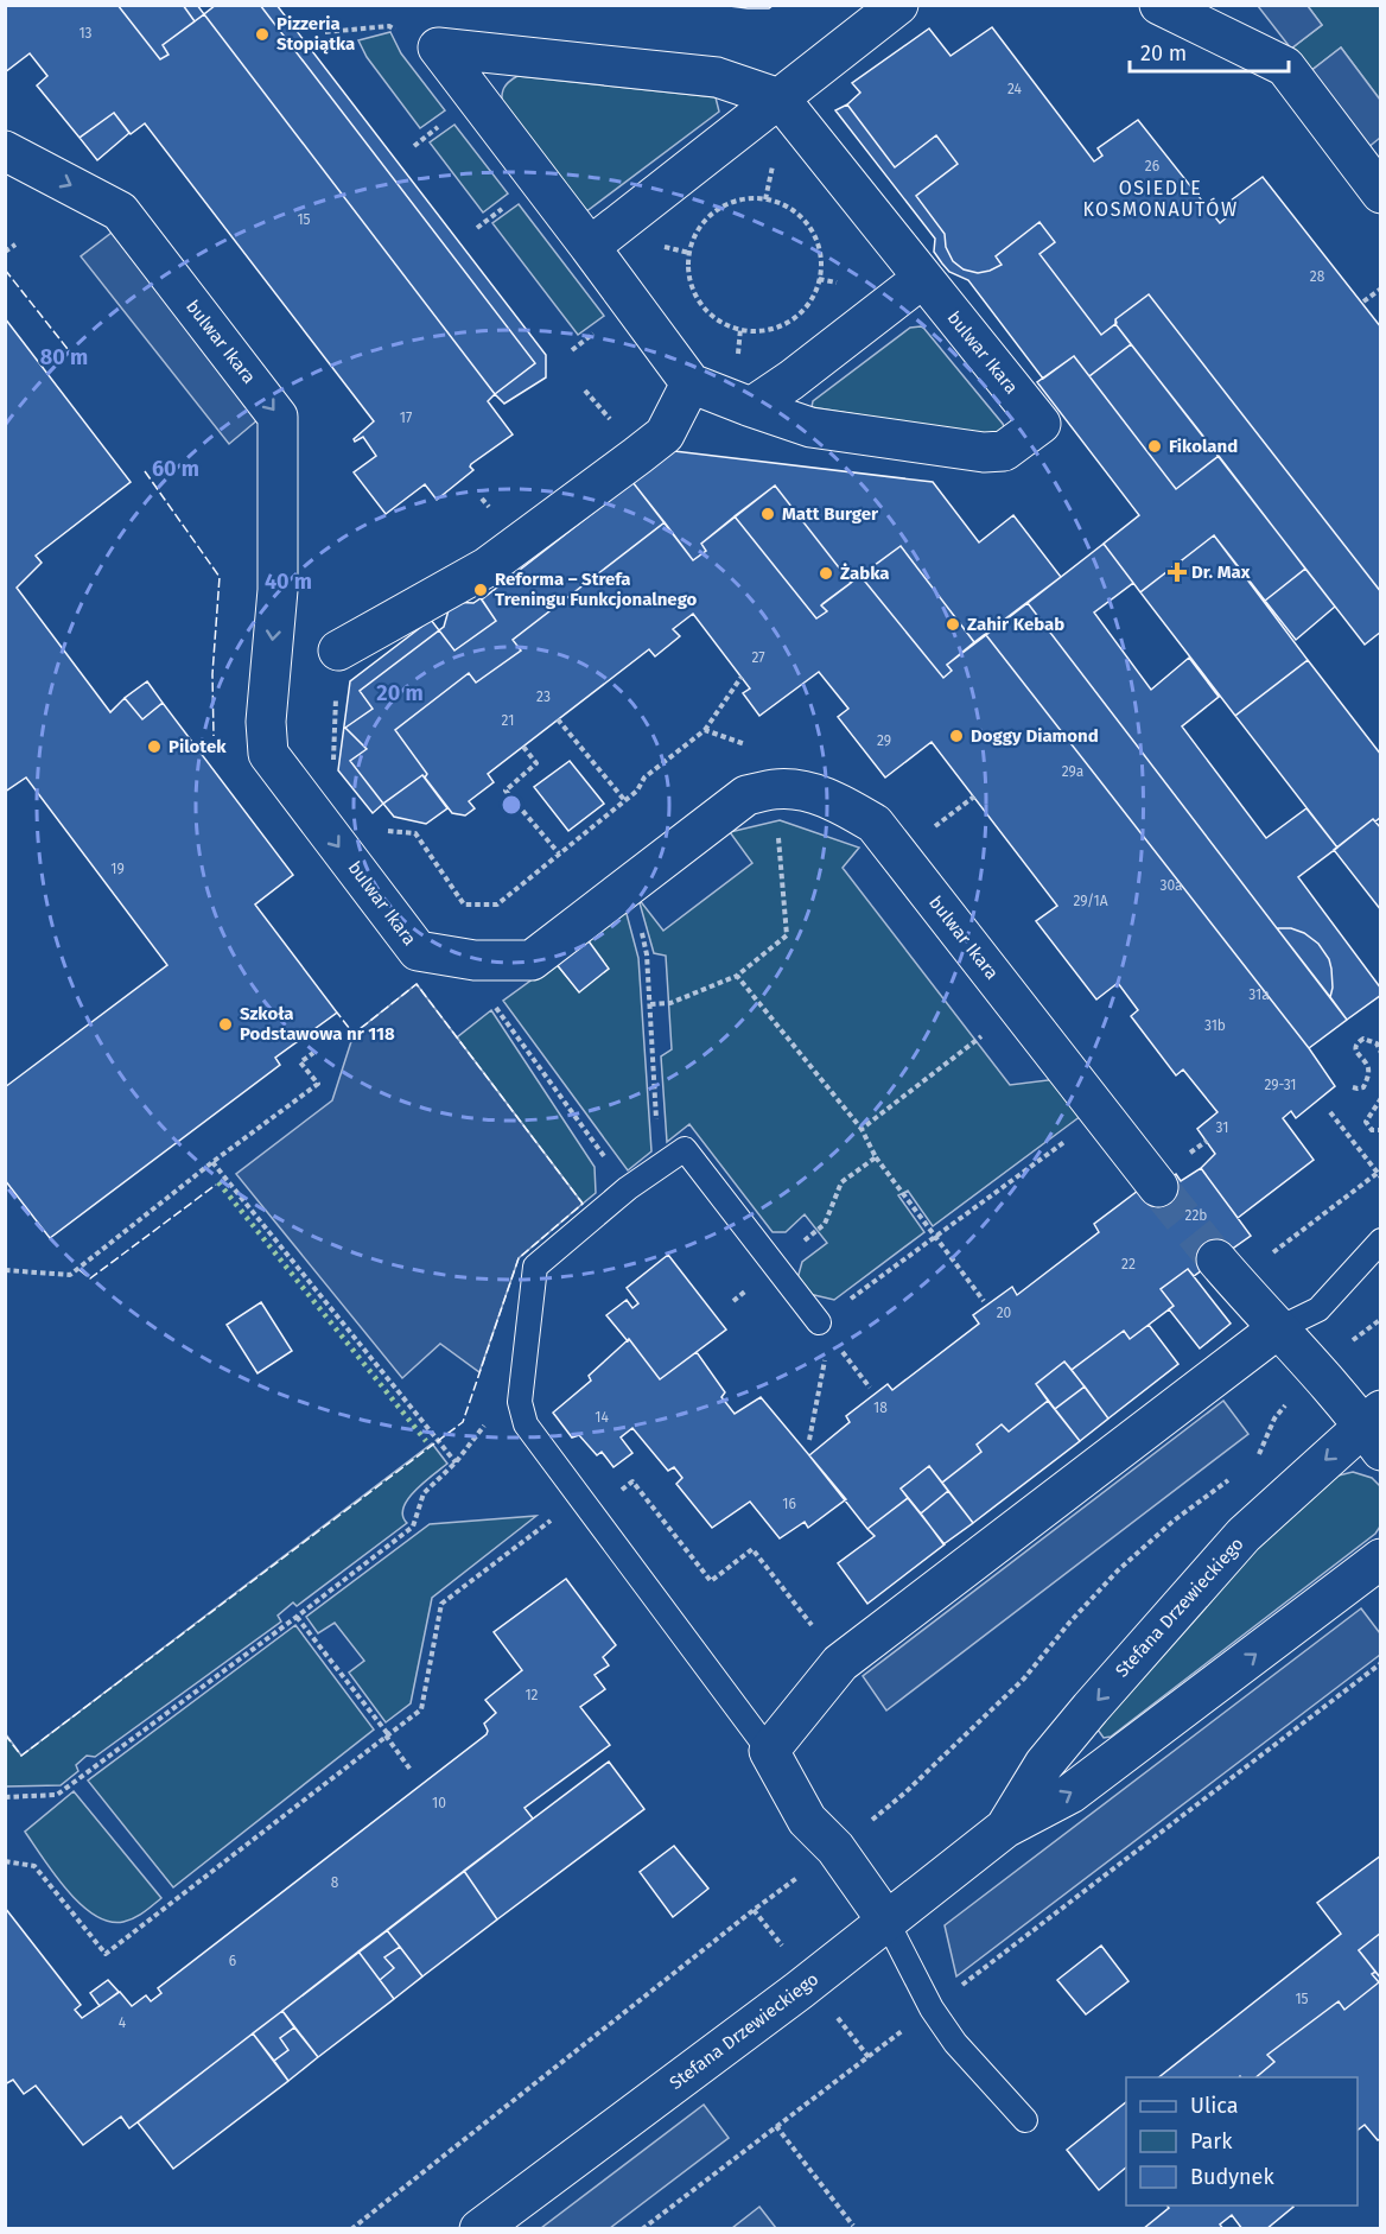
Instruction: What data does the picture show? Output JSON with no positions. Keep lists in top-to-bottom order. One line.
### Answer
{"streets":{"street":["bulwar Ikara","Stefana Drzewieckiego"]},"districts":["OSIEDLE KOSMONAUTÓW"],"places":{"other":["Pizzeria Stopiątka","Fikoland","Matt Burger","Żabka","Reforma – Strefa Treningu Funkcjonalnego","Zahir Kebab","Doggy Diamond","Pilotek","Szkoła Podstawowa nr 118"],"health":["Dr. Max"]},"house_numbers":["13","24","26","15","28","17","27","23","21","29","29a","19","30a","29/1A","31a","31b","29-31","31","22b","22","20","18","14","16","12","10","8","6","15","4"],"legend":["Ulica","Park","Budynek"],"scale_bar":"20 m","rings":["80 m","60 m","40 m","20 m"]}
